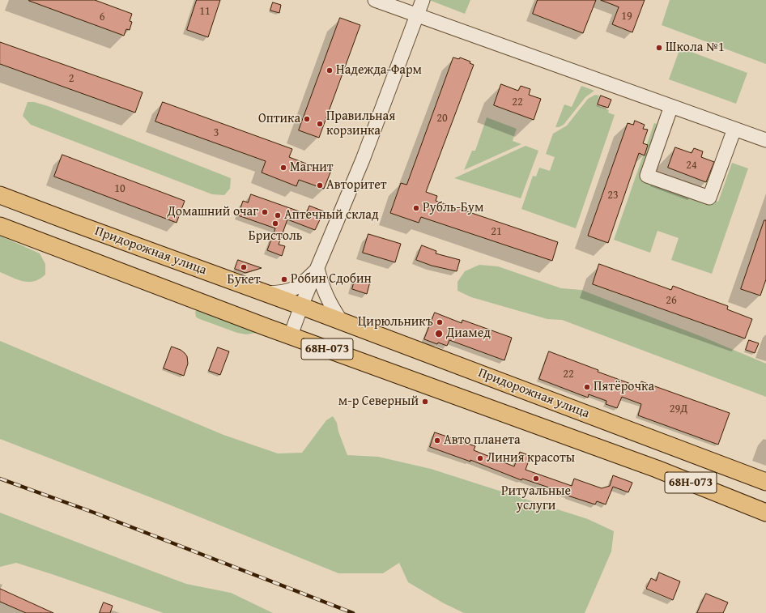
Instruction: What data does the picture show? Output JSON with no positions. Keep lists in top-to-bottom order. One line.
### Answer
{"streets":{"main road":["Придорожная улица","68Н-073"]},"places":["Школа №1","Надежда-Фарм","Оптика","Правильная корзинка","Магнит","Авторитет","Рубль-Бум","Домашний очаг","Аптечный склад","Бристоль","Букет","Робин Сдобин","Цирюльникъ","Диамед","Пятёрочка","м-р Северный","Авто планета","Линия красоты","Ритуальные услуги"],"house_numbers":["11","19","6","2","22","20","3","24","10","23","21","26","22","29Д"]}
